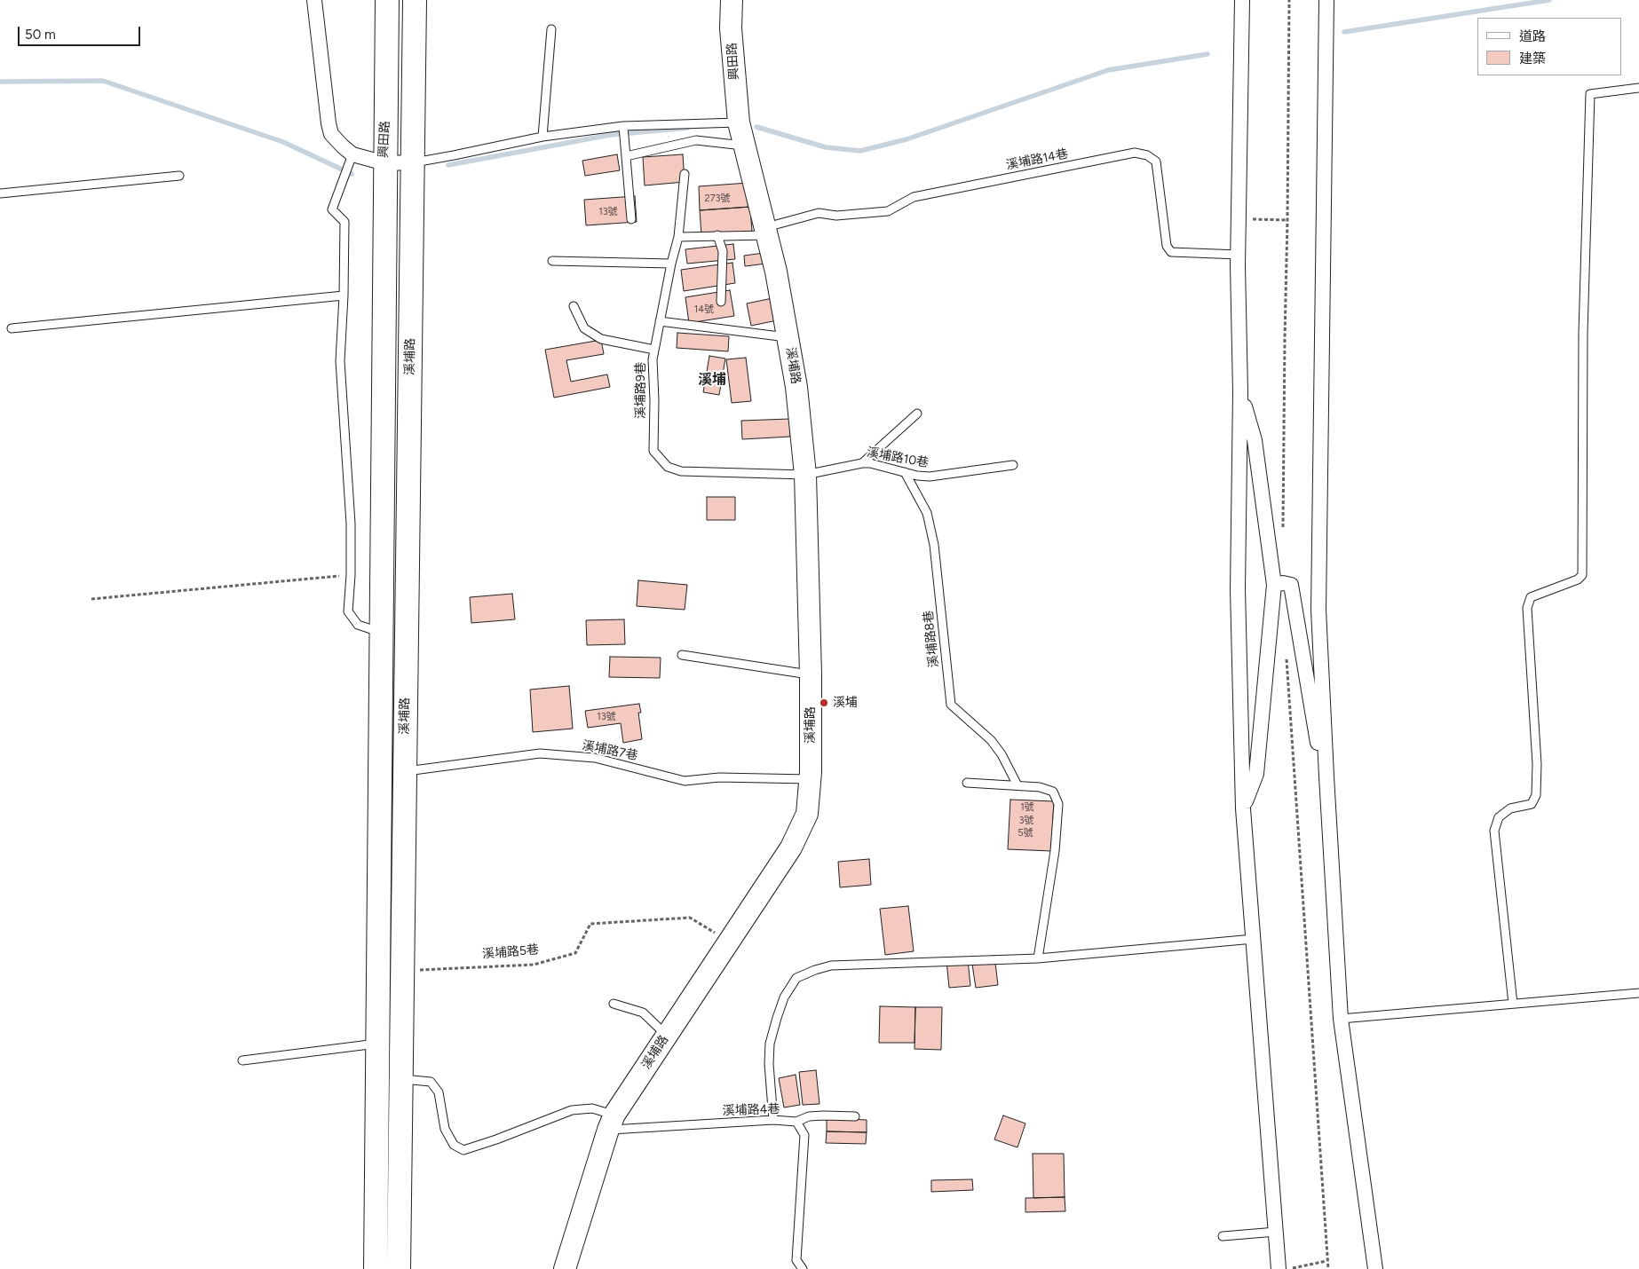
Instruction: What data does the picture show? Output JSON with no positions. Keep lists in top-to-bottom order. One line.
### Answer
{"streets":{"main road":["興田路","溪埔路"],"lane":["溪埔路14巷","溪埔路9巷","溪埔路10巷","溪埔路8巷","溪埔路7巷","溪埔路4巷"],"path":["溪埔路5巷"]},"crossings":[["興田路","溪埔路"],["溪埔路14巷","溪埔路"],["溪埔路","溪埔路9巷"],["溪埔路","溪埔路10巷"],["溪埔路","溪埔路7巷"],["溪埔路","溪埔路5巷"],["溪埔路","溪埔路4巷"],["溪埔路9巷","溪埔路10巷"],["溪埔路10巷","溪埔路8巷"]],"districts":["溪埔"],"places":["溪埔"],"house_numbers":["273號","13號","14號","13號","1號","3號","5號"],"legend":["道路","建築"],"scale_bar":"50 m"}
